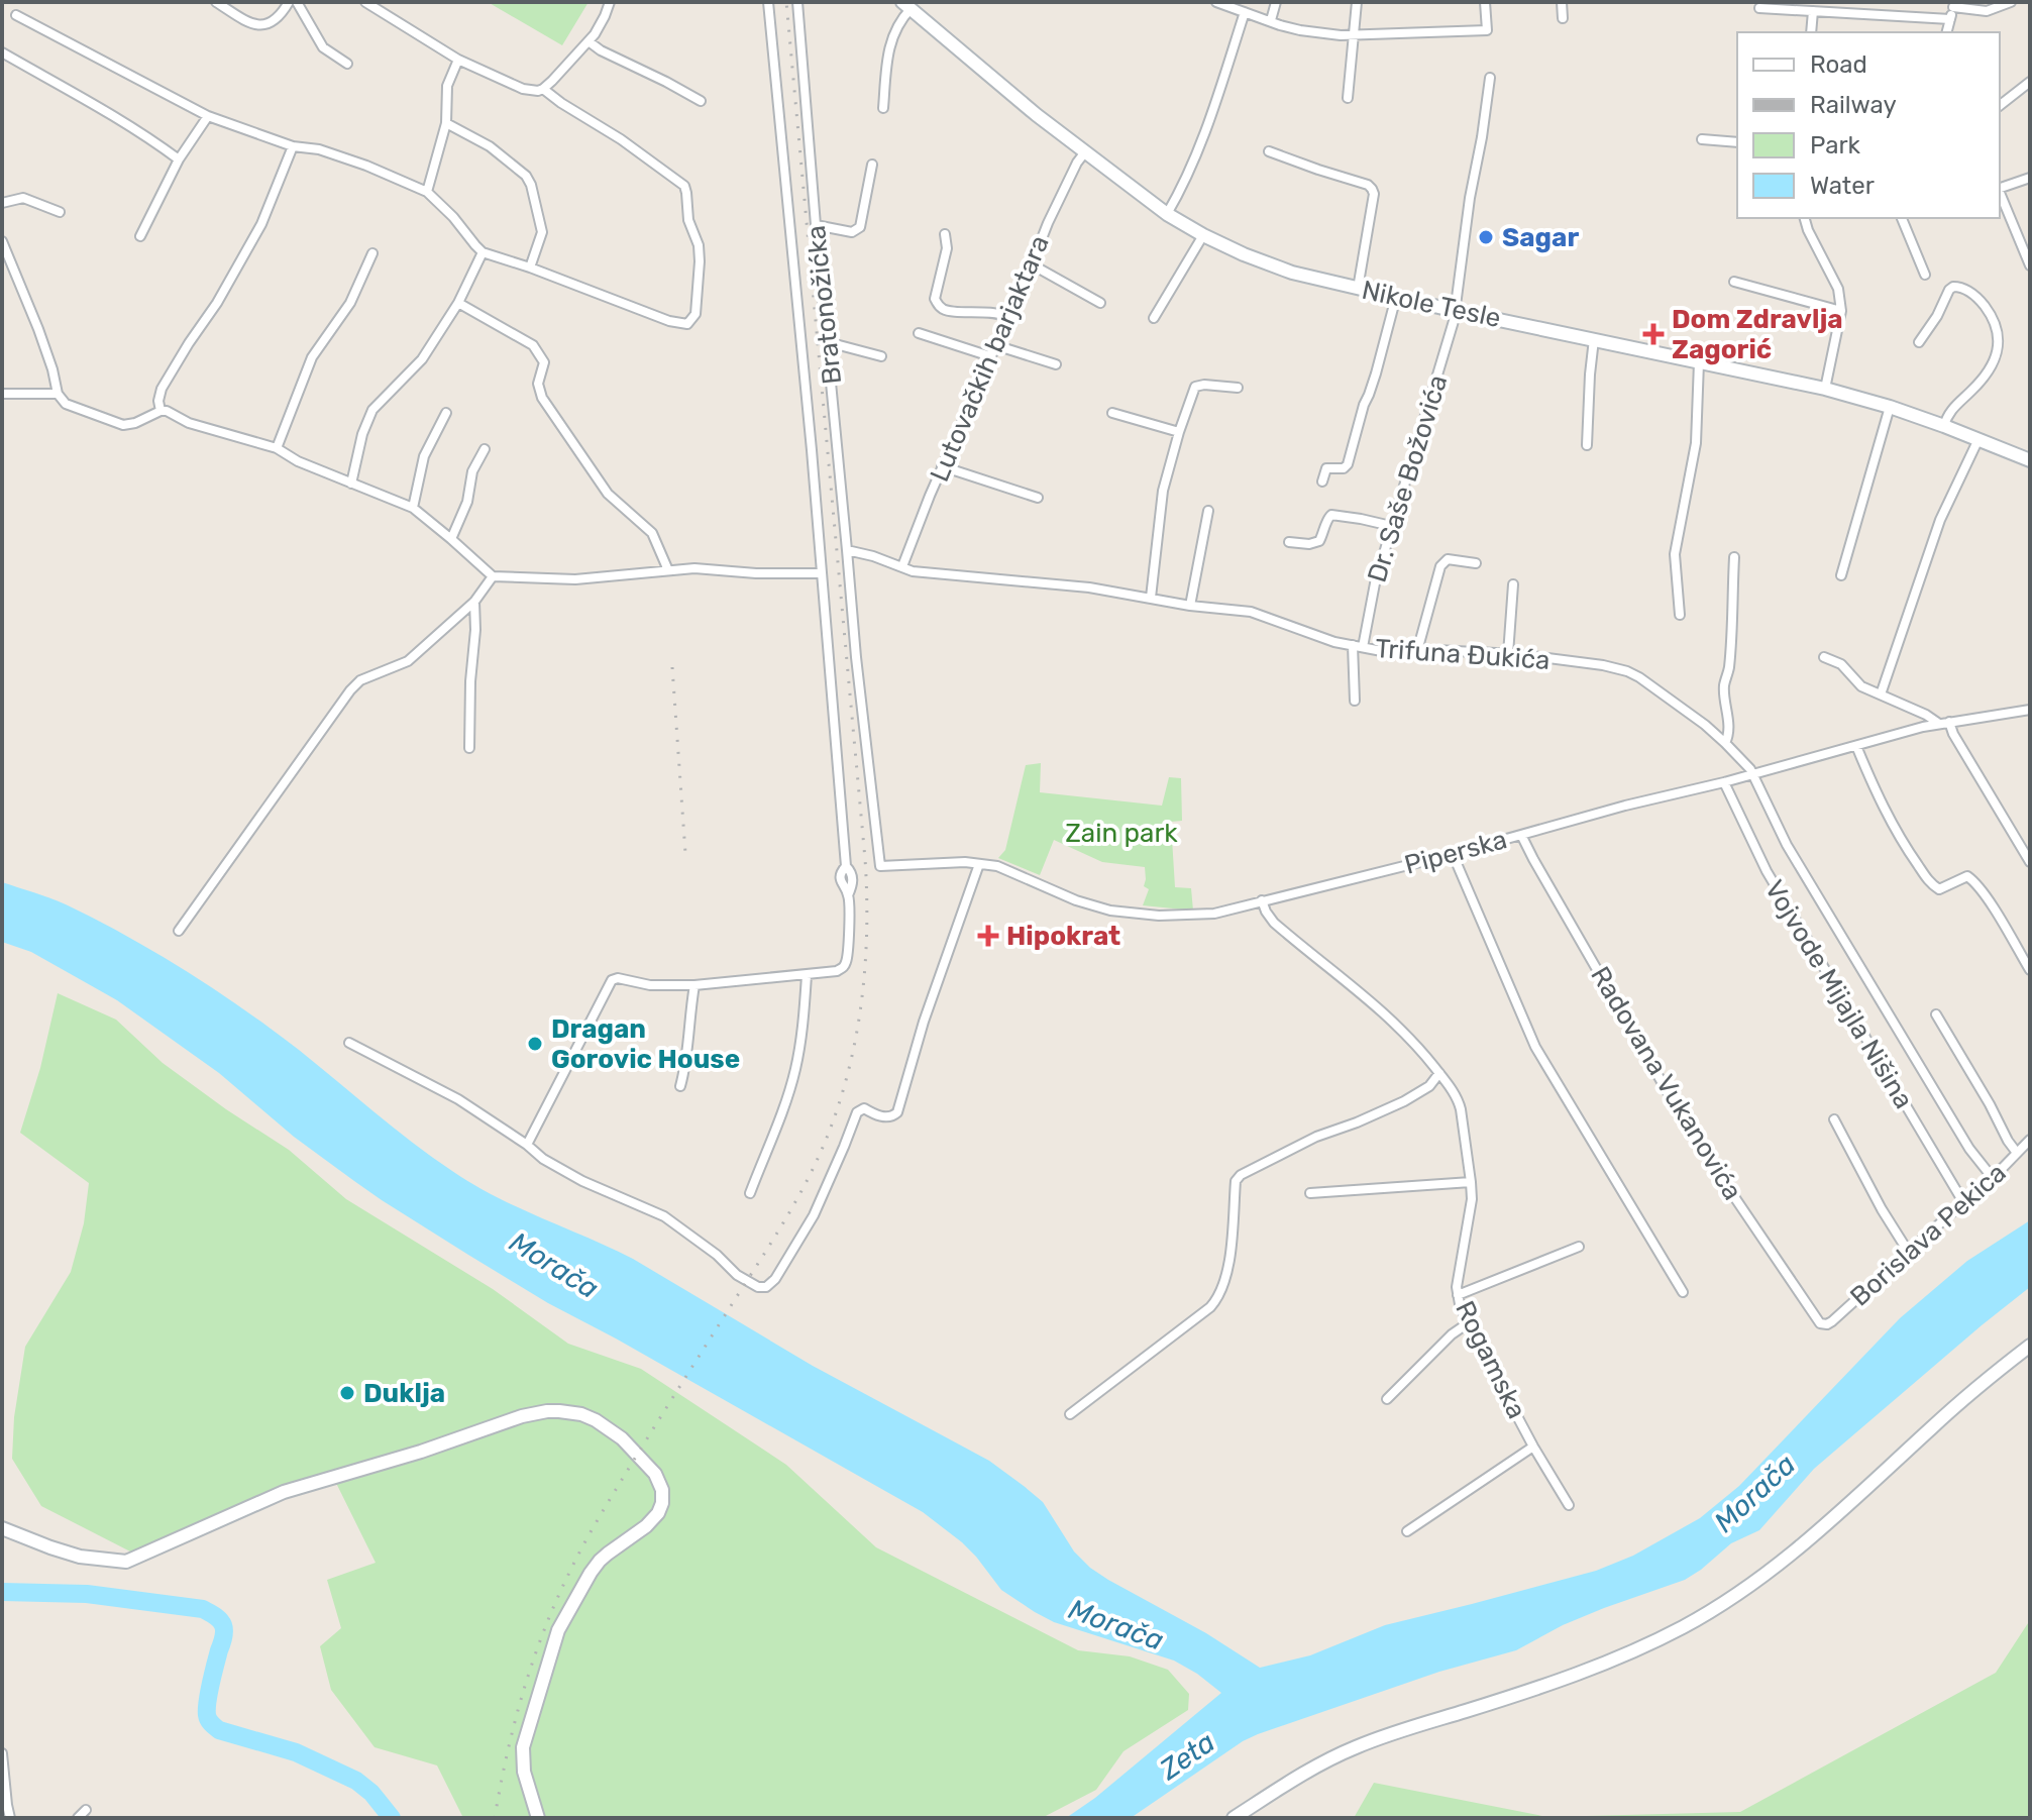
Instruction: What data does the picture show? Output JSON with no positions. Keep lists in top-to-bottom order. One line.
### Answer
{"streets":{"street":["Nikole Tesle","Bratonožićka","Lutovačkih barjaktara","Dr. Saše Božovića","Trifuna Đukića","Piperska","Vojvode Mijajla Nišina","Radovana Vukanovića","Borislava Pekica","Rogamska"]},"crossings":[["Nikole Tesle","Lutovačkih barjaktara"],["Nikole Tesle","Dr. Saše Božovića"],["Bratonožićka","Piperska"],["Lutovačkih barjaktara","Trifuna Đukića"],["Dr. Saše Božovića","Trifuna Đukića"],["Trifuna Đukića","Piperska"],["Trifuna Đukića","Borislava Pekica"],["Piperska","Vojvode Mijajla Nišina"],["Piperska","Radovana Vukanovića"],["Piperska","Rogamska"],["Vojvode Mijajla Nišina","Borislava Pekica"],["Radovana Vukanovića","Borislava Pekica"]],"water":["Morača","Zeta"],"parks":["Zain park"],"places":{"other":["Sagar","Dragan Gorovic House","Duklja"],"health":["Dom Zdravlja Zagorić","Hipokrat"]},"legend":["Road","Railway","Park","Water"]}
